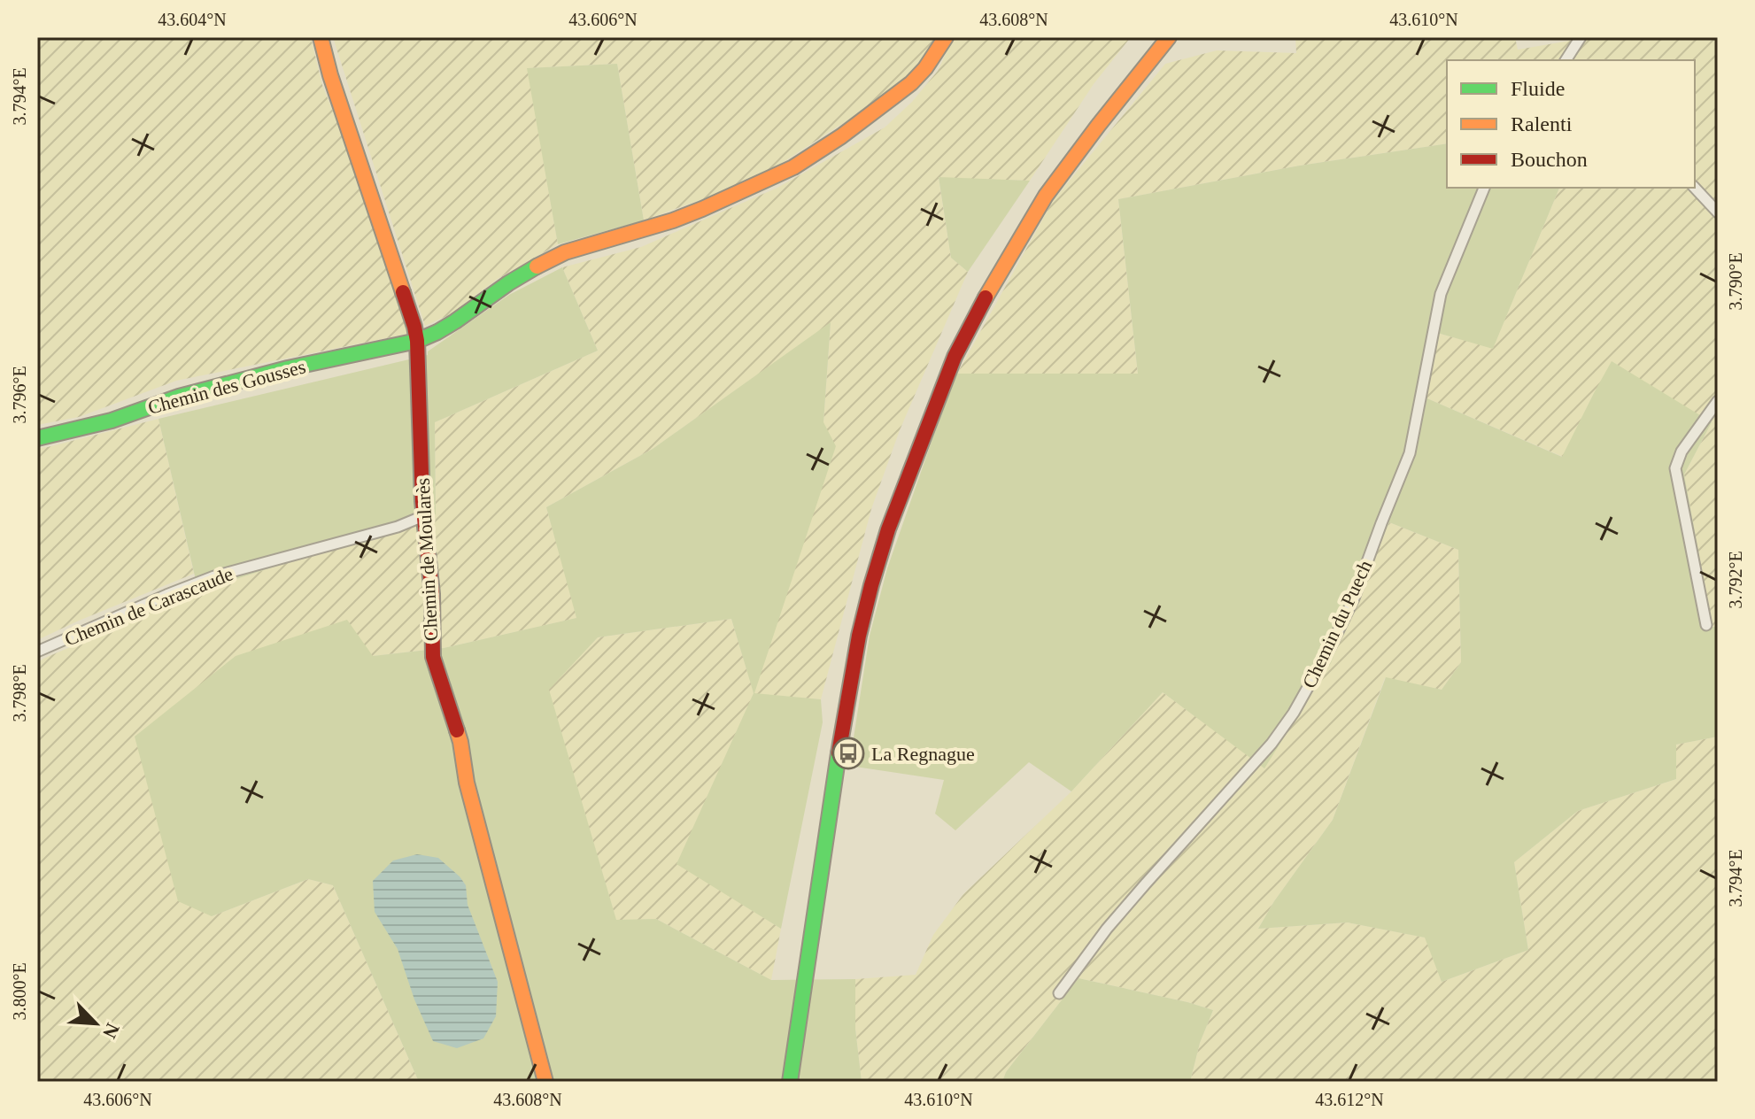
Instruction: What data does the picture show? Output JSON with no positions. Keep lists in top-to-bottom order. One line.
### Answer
{"streets":{"street":["Chemin des Gousses","Chemin de Moularès","Chemin de Carascaude","Chemin du Puech"]},"crossings":[["Chemin des Gousses","Chemin de Moularès"],["Chemin de Moularès","Chemin de Carascaude"]],"places":{"bus stop":["La Regnague"]},"legend":["Fluide","Ralenti","Bouchon"],"north":"bottom right","coordinates":["43.604°N","43.606°N","43.608°N","43.610°N","3.794°E","3.790°E","3.796°E","3.792°E","3.798°E","3.800°E","43.612°N"]}
